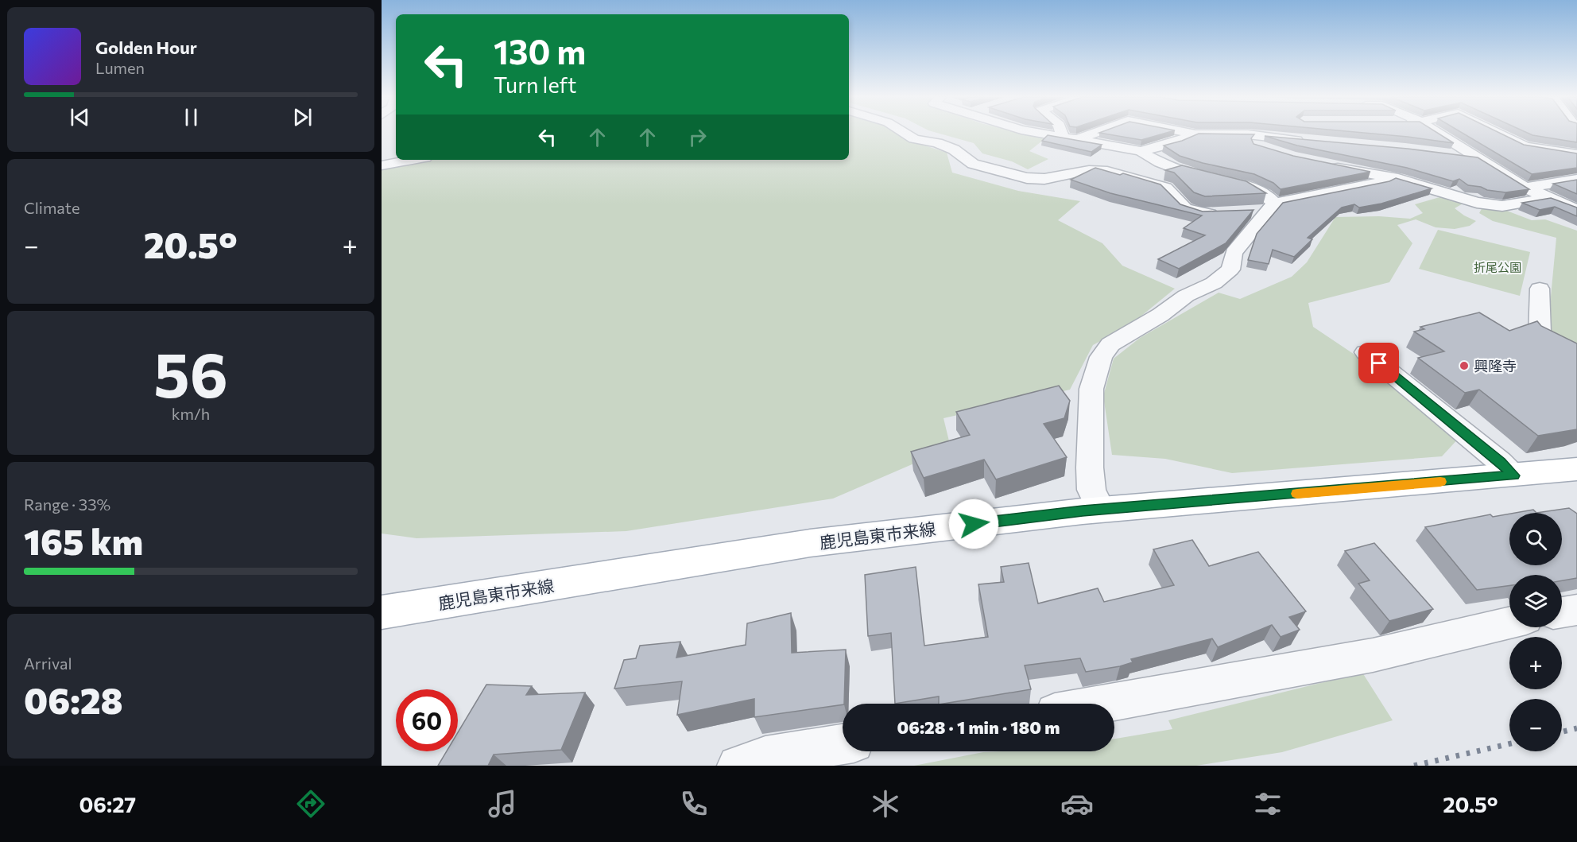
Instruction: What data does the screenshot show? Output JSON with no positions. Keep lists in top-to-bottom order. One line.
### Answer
{"streets":{"main road":["鹿児島東市来線"]},"parks":["折尾公園"],"places":["興隆寺"],"page":{"turn":["130 m","Turn left"],"song":["Golden Hour","Lumen"],"tile":["Climate",["56","km/h"],["Range · 33%","165 km"],["Arrival","06:28"]],"heat":["−","20.5°","+"],"map_buttons":["+","−"],"limit":"60","trip":"06:28 · 1 min · 180 m","tabs":["06:27","20.5°"]}}
